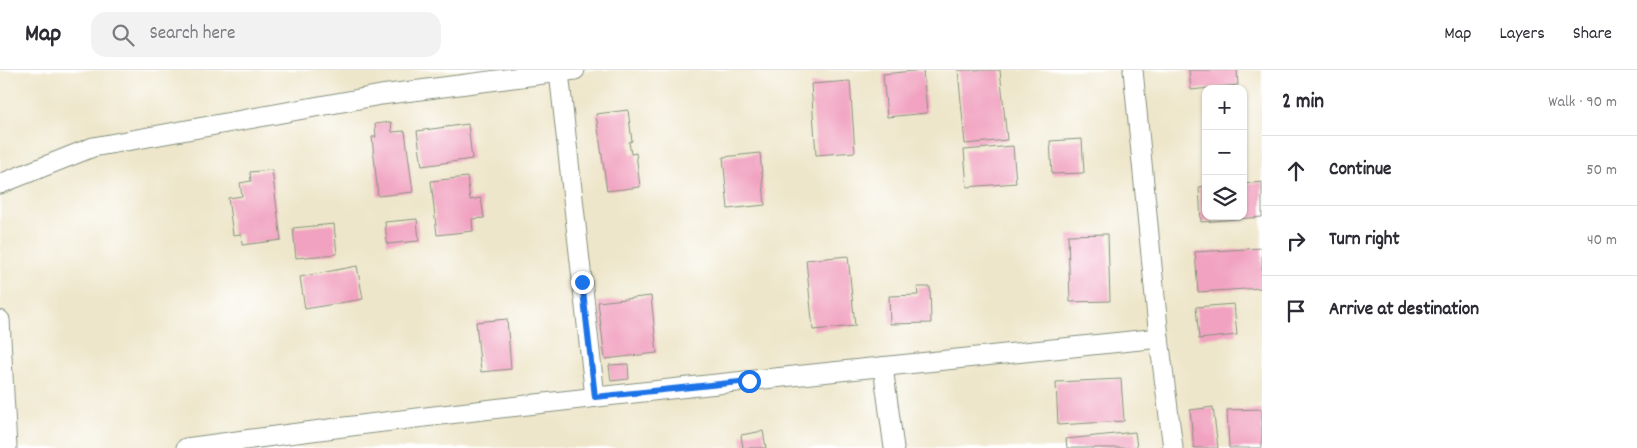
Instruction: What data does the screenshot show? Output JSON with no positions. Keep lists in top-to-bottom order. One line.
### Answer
{"page":{"header":"Map","search":"Search here","nav":["Map","Layers","Share"],"heading":["2 min","Walk · 90 m"],"map_buttons":["+","−"],"list":[["Continue","50 m"],["Turn right","40 m"],"Arrive at destination"]}}
